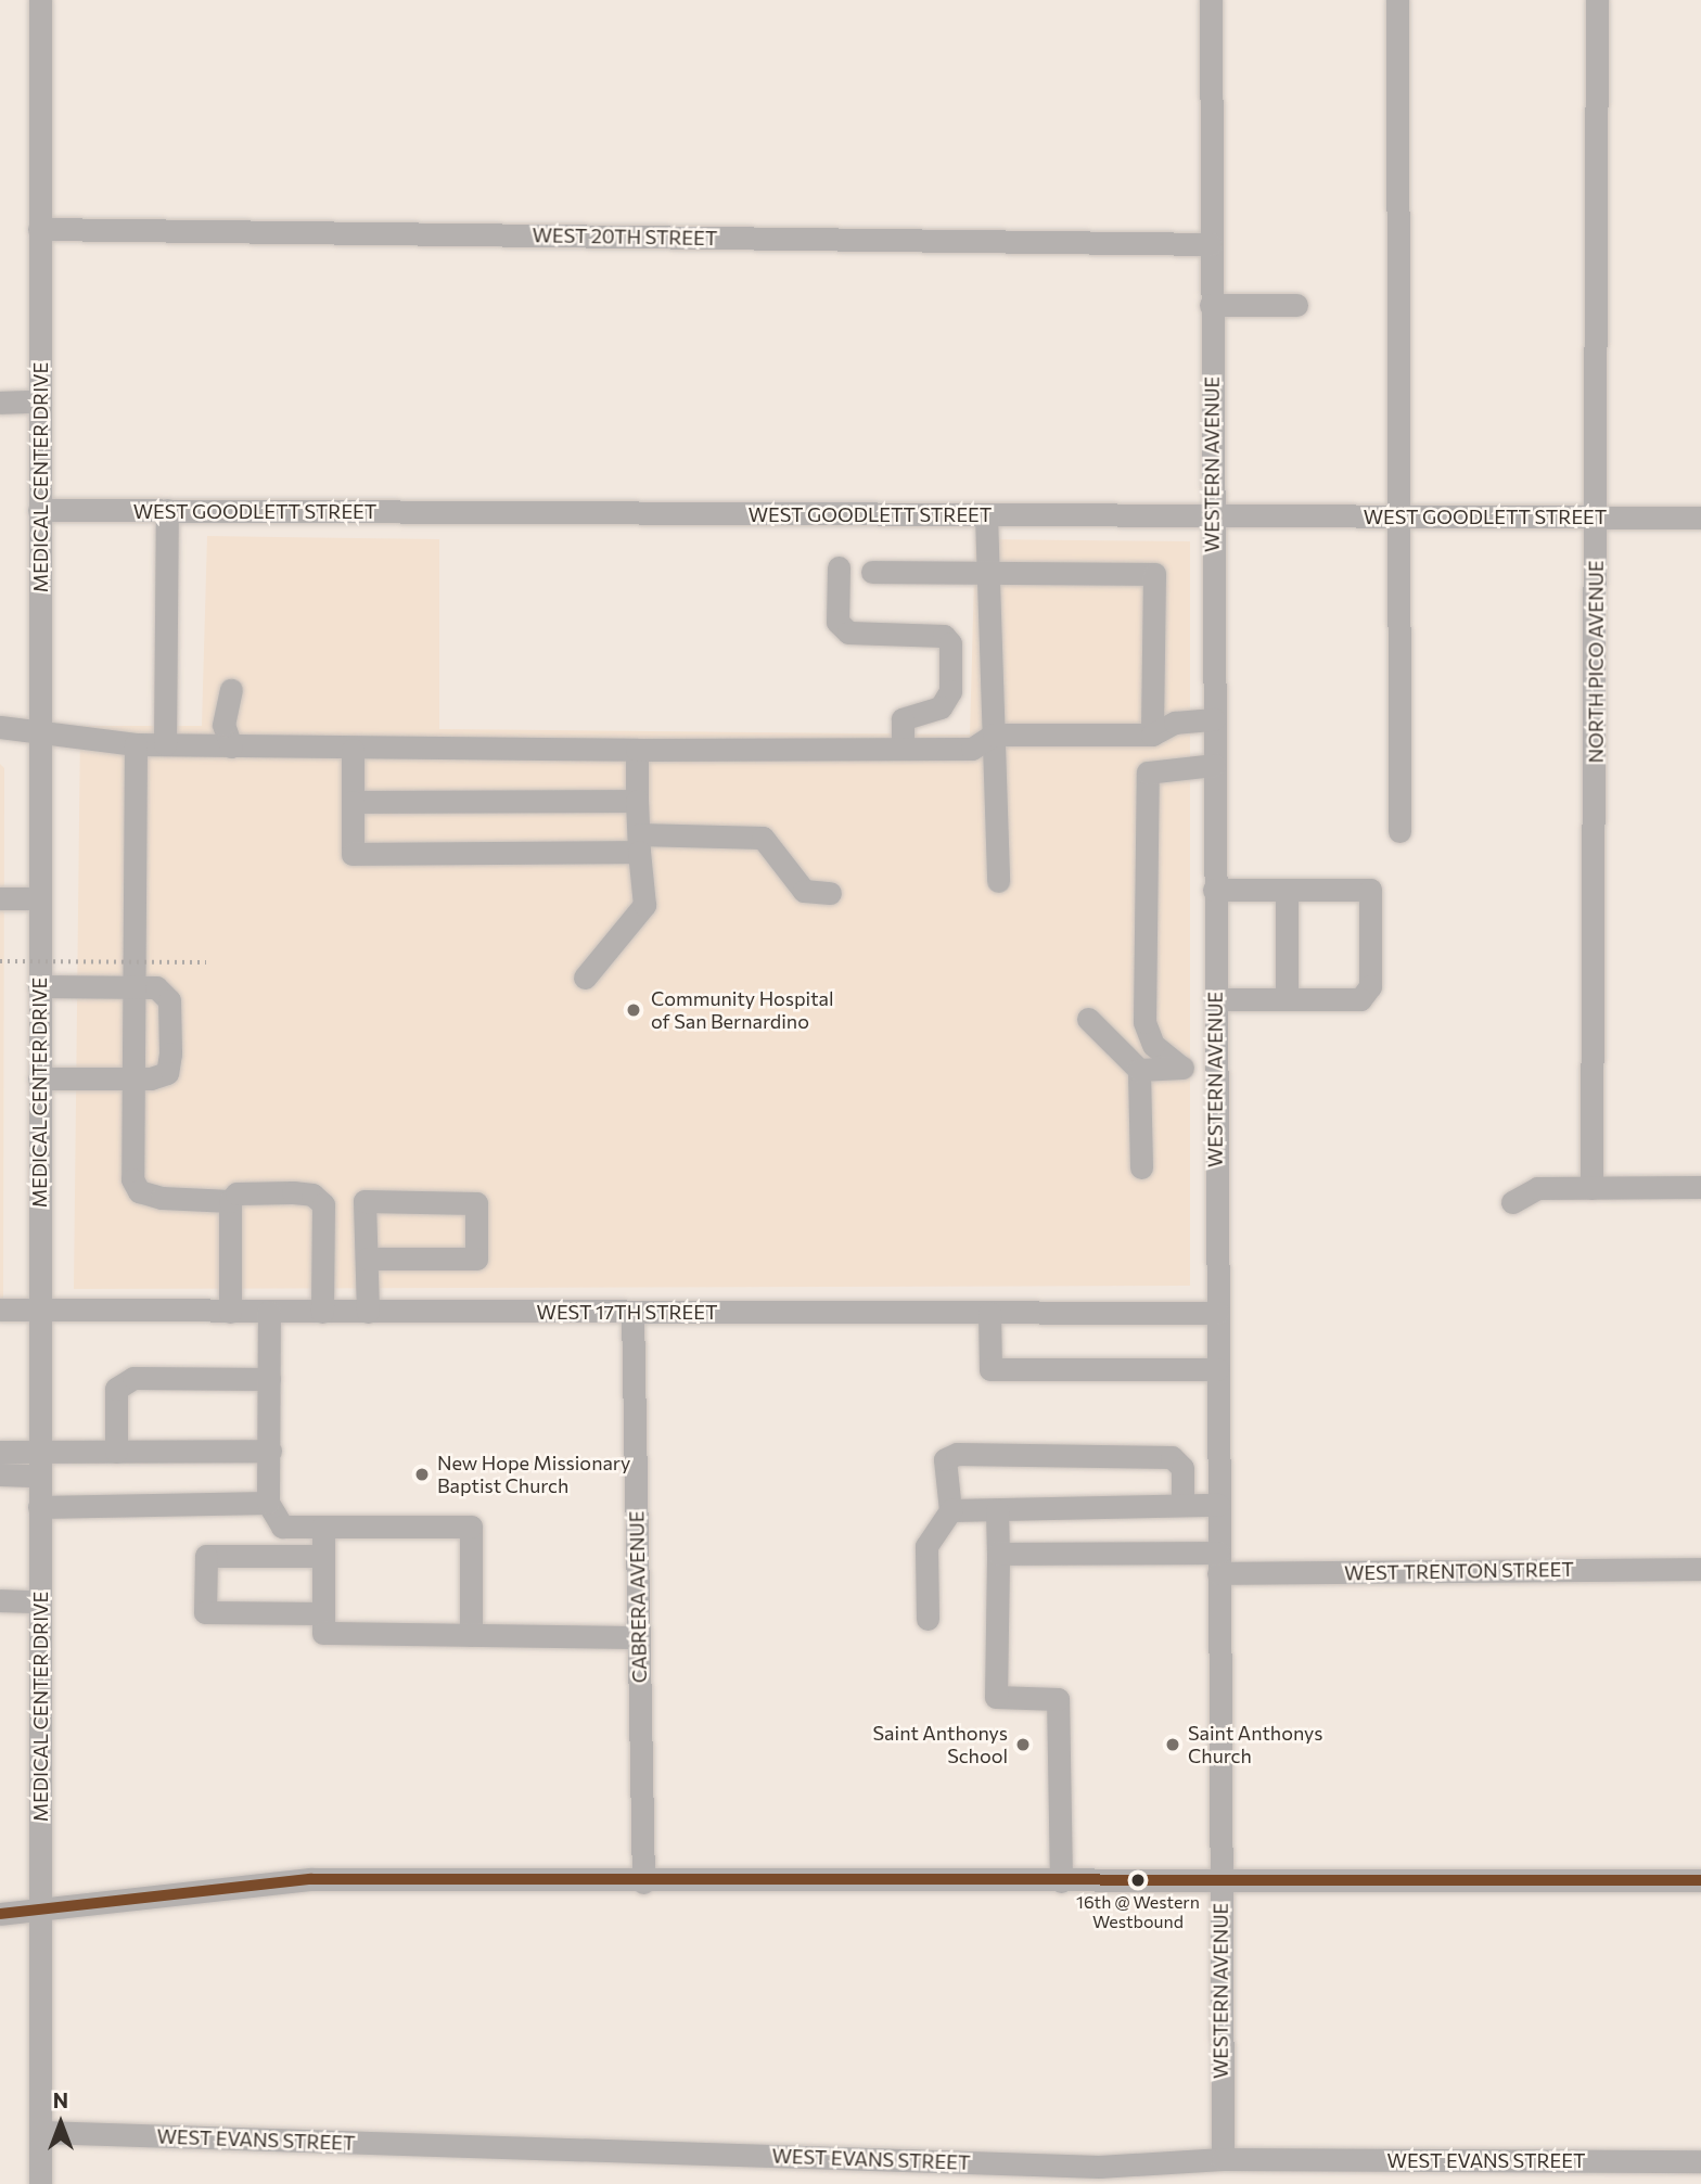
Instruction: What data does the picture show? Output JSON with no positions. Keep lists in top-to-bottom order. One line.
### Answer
{"streets":{"street":["WEST 20TH STREET","WESTERN AVENUE","MEDICAL CENTER DRIVE","WEST GOODLETT STREET","NORTH PICO AVENUE","WEST 17TH STREET","WEST TRENTON STREET","CABRERA AVENUE","WEST EVANS STREET"]},"crossings":[["WEST 20TH STREET","WESTERN AVENUE"],["WEST 20TH STREET","MEDICAL CENTER DRIVE"],["WESTERN AVENUE","WEST GOODLETT STREET"],["WESTERN AVENUE","WEST 17TH STREET"],["WESTERN AVENUE","WEST TRENTON STREET"],["WESTERN AVENUE","WEST EVANS STREET"],["MEDICAL CENTER DRIVE","WEST GOODLETT STREET"],["MEDICAL CENTER DRIVE","WEST 17TH STREET"],["MEDICAL CENTER DRIVE","WEST EVANS STREET"],["WEST GOODLETT STREET","NORTH PICO AVENUE"],["WEST 17TH STREET","CABRERA AVENUE"]],"places":["Community Hospital of San Bernardino","New Hope Missionary Baptist Church","Saint Anthonys School","Saint Anthonys Church","16th @ Western Westbound"],"north":"top"}
